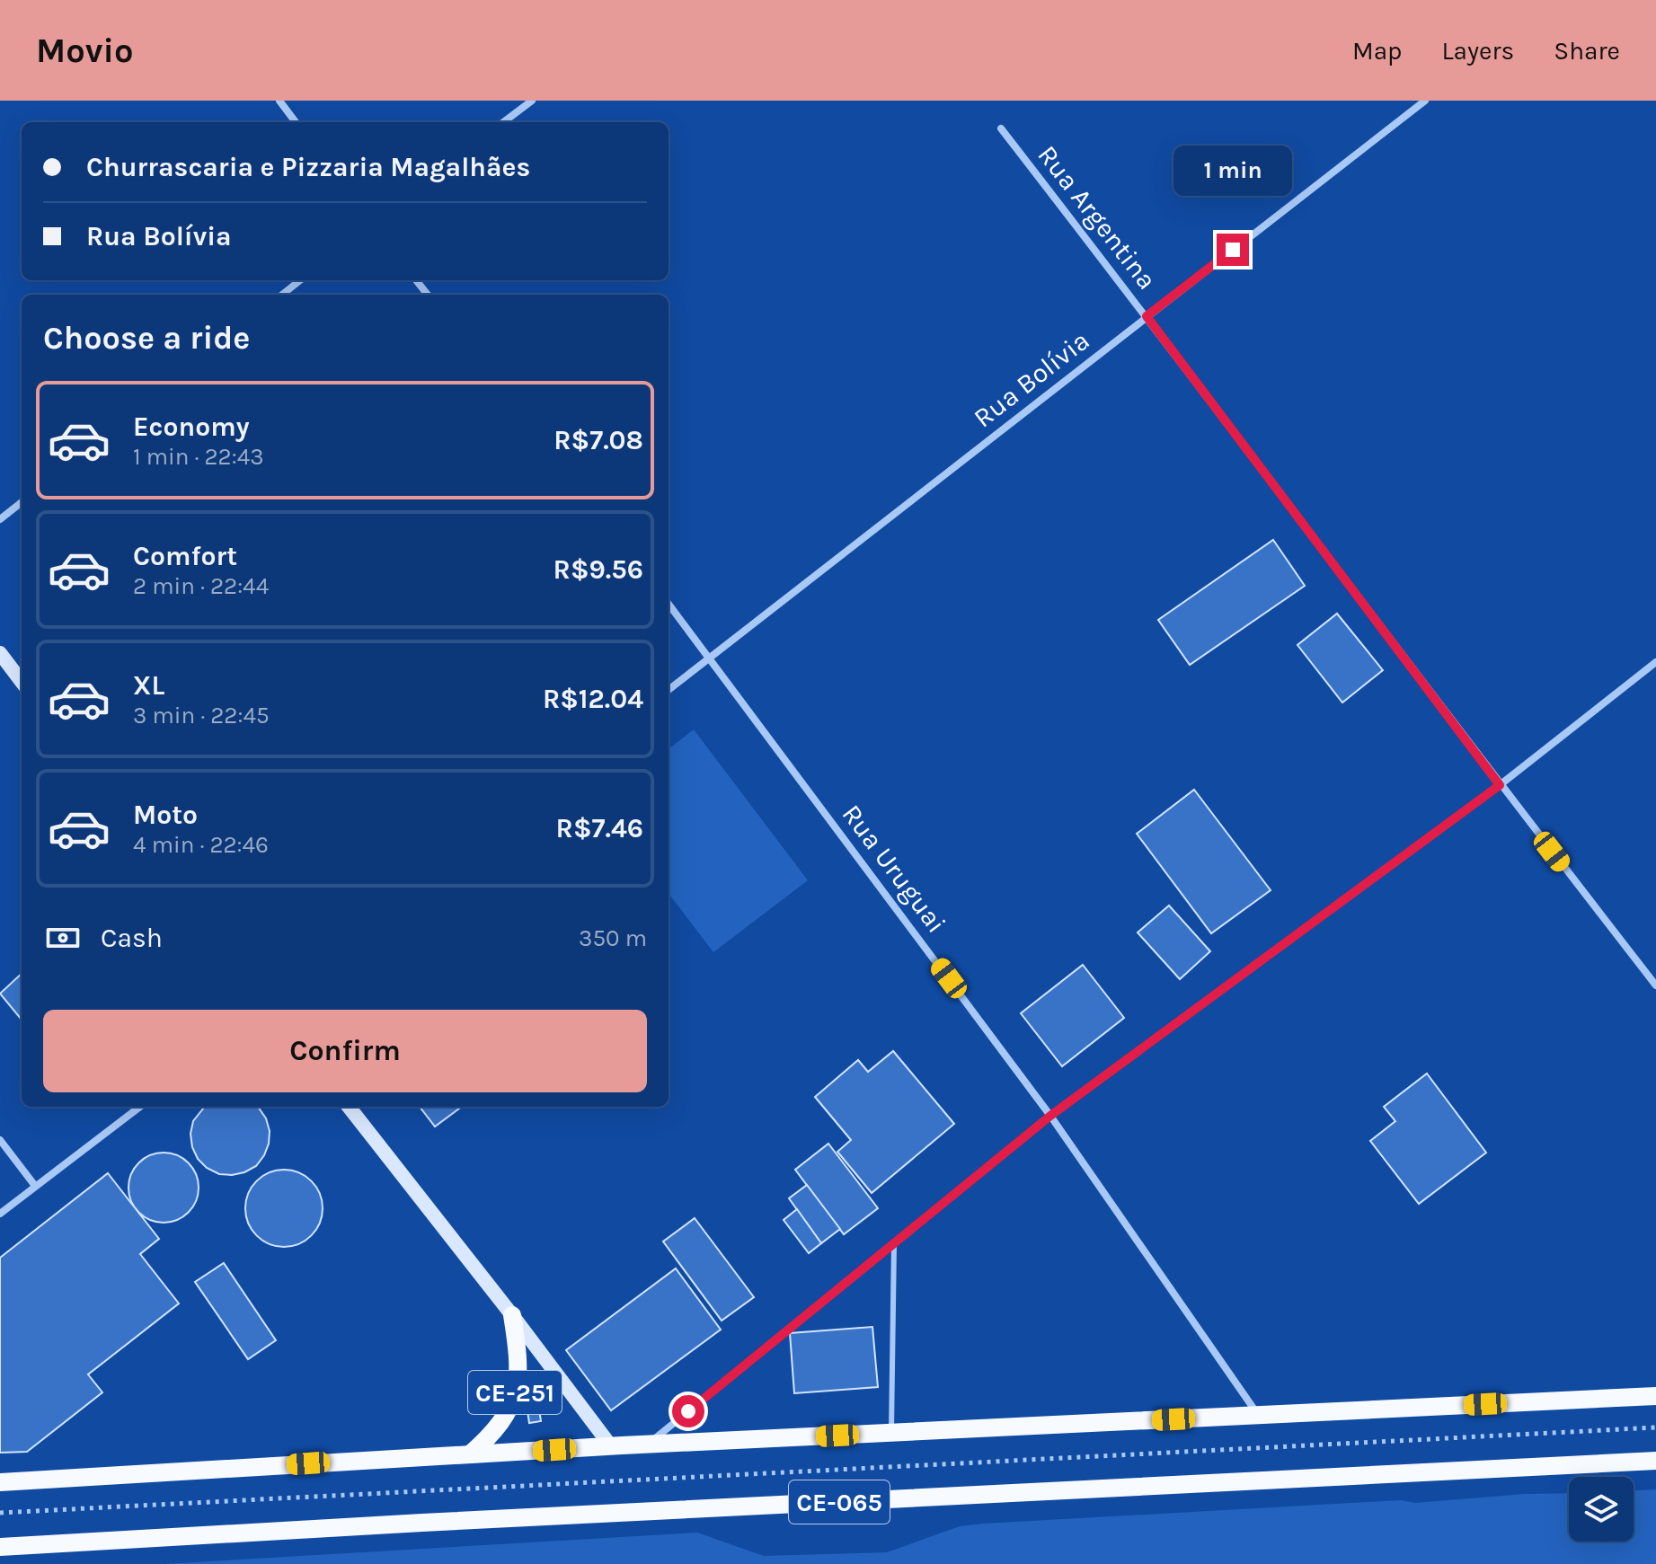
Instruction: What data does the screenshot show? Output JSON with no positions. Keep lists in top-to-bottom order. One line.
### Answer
{"streets":{"main road":["CE-251","CE-065"],"street":["Rua Argentina","Rua Bolívia","Rua Uruguai"]},"crossings":[["Rua Argentina","Rua Bolívia"],["Rua Bolívia","Rua Uruguai"]],"page":{"header":"Movio","nav":["Map","Layers","Share"],"banner":["Churrascaria e Pizzaria Magalhães","Rua Bolívia"],"bubble":"1 min","heading":"Choose a ride","list":[{"name":"Economy","note":"1 min · 22:43","value":"R$7.08"},{"name":"Comfort","note":"2 min · 22:44","value":"R$9.56"},{"name":"XL","note":"3 min · 22:45","value":"R$12.04"},{"name":"Moto","note":"4 min · 22:46","value":"R$7.46"}],"pay":["Cash","350 m"],"buttons":"Confirm"}}
